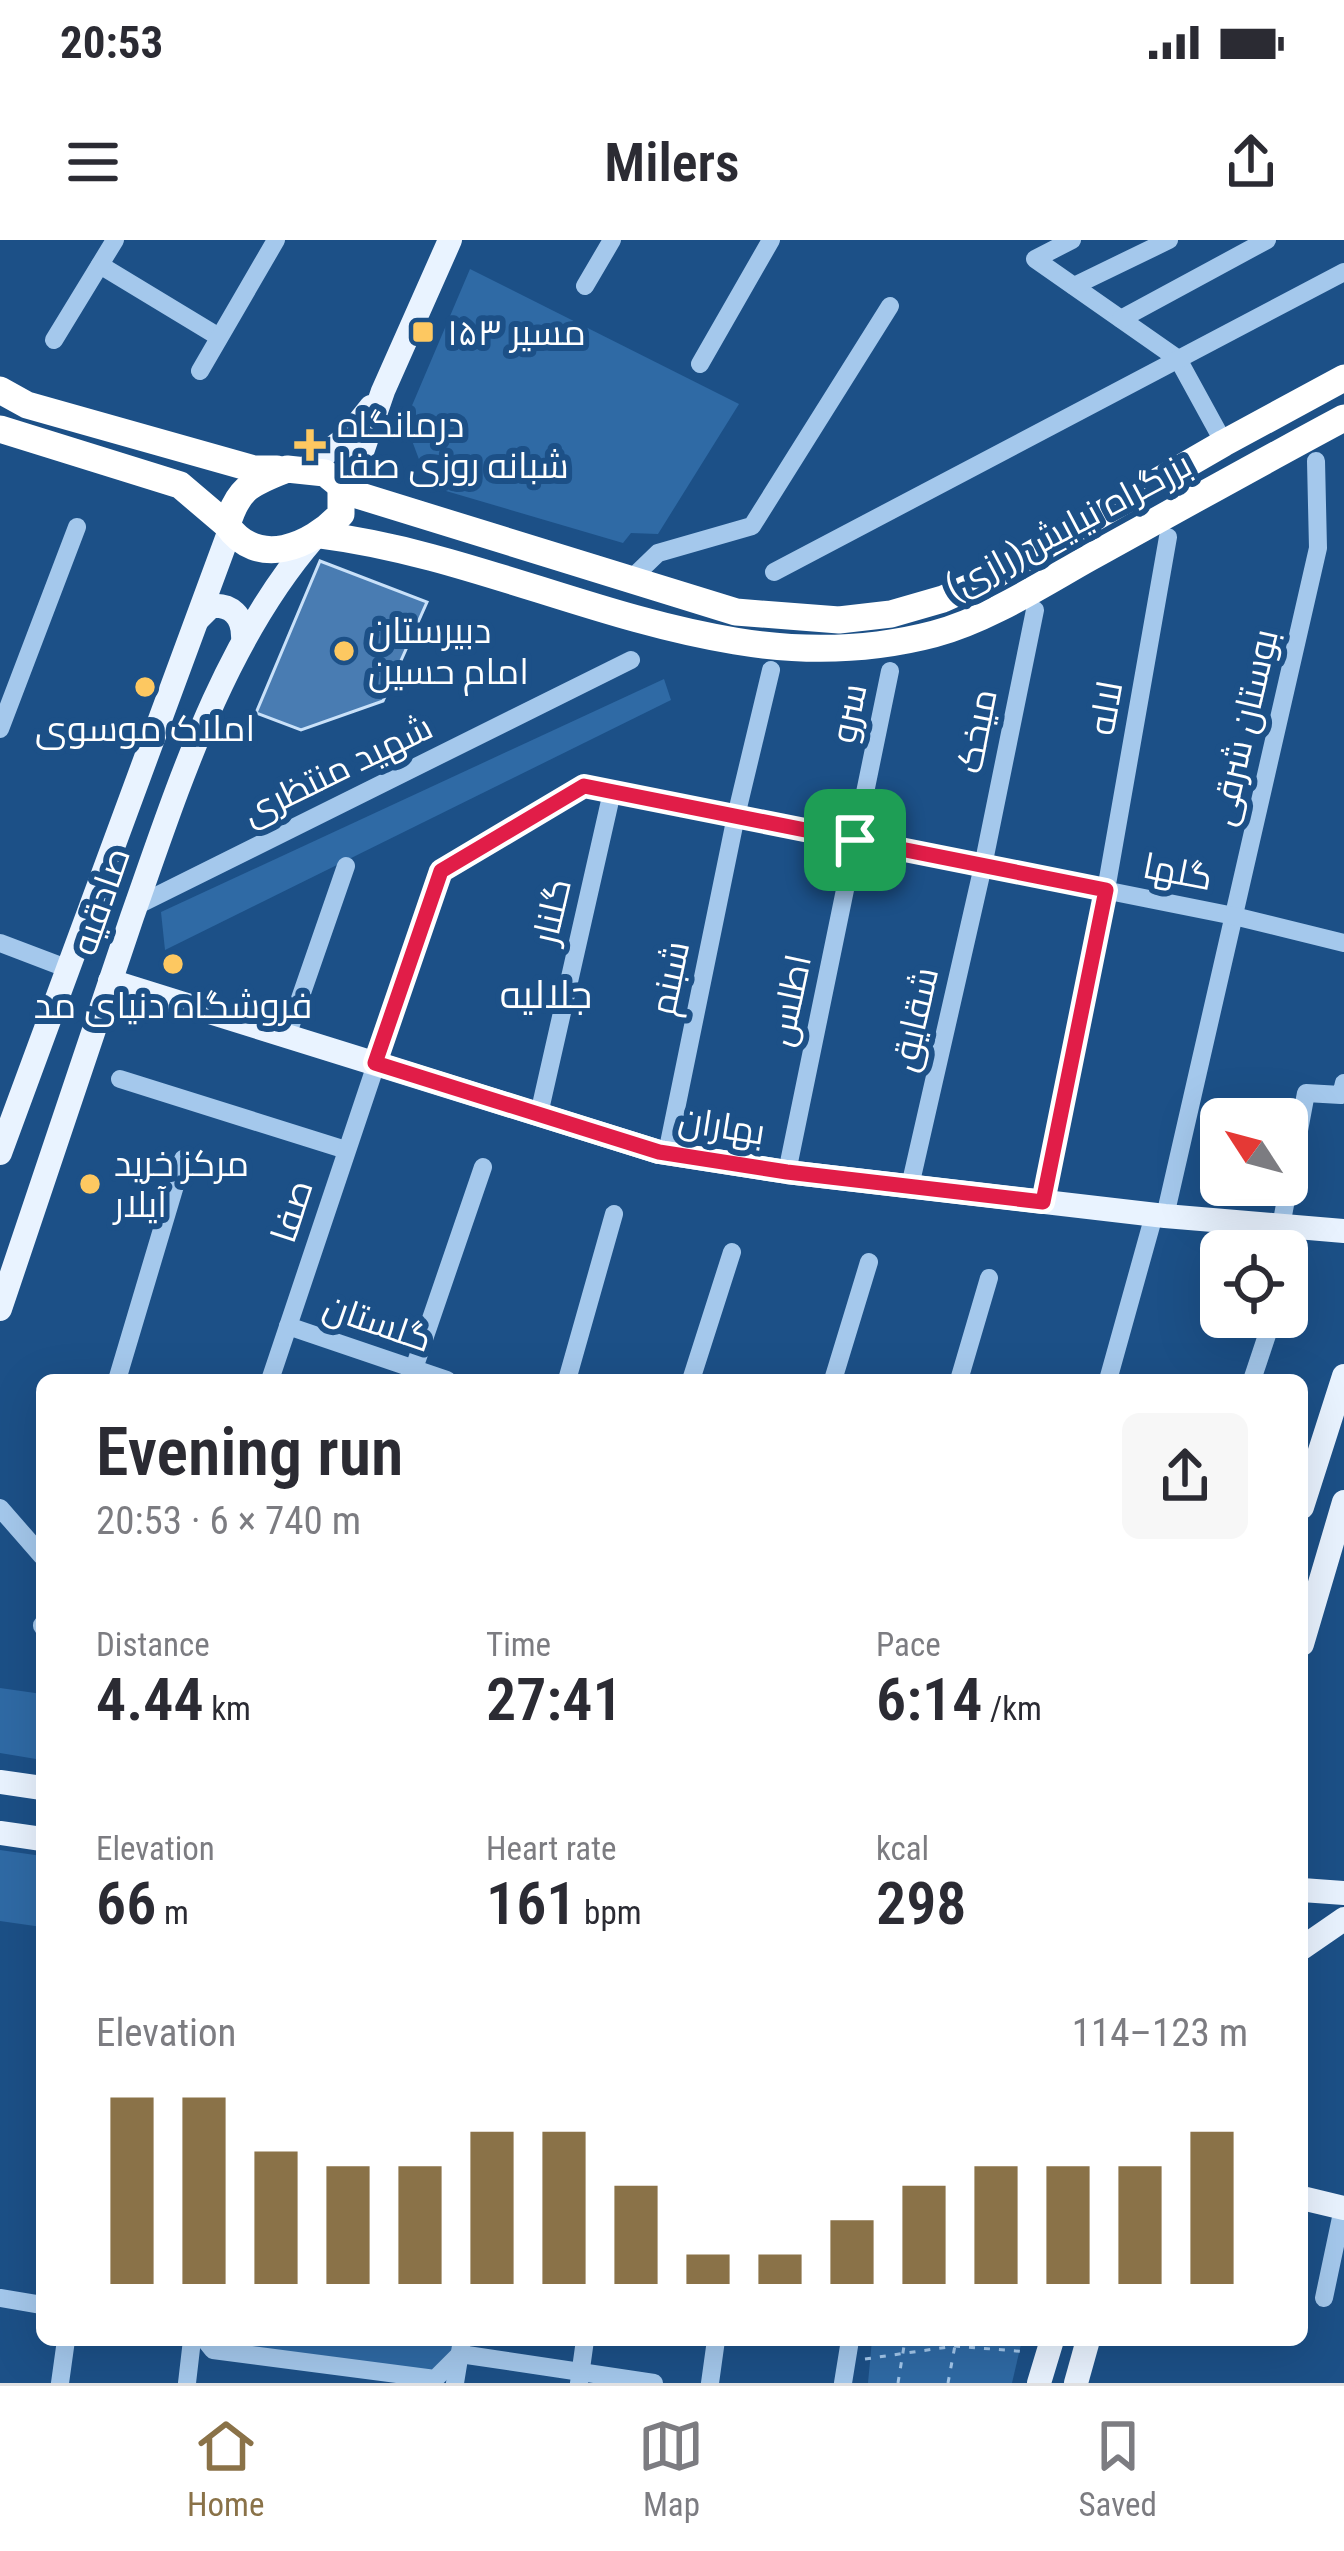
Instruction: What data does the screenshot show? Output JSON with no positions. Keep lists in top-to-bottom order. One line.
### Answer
{"streets":{"highway":["بزرگراه نیایش(رازی)"],"main road":["صادقیه","بهاران"],"street":["لاله","سرو","بوستان شرقی","میخک","شهید منتظری","گلها","گلنار","شبنم","اطلس","شقایق","صفا","گلستان"]},"crossings":[["بزرگراه نیایش(رازی)","صادقیه"],["لاله","گلها"],["لاله","بهاران"],["سرو","گلها"],["سرو","اطلس"],["بوستان شرقی","گلها"],["بوستان شرقی","بهاران"],["میخک","گلها"],["میخک","شقایق"],["شهید منتظری","صادقیه"],["گلها","گلنار"],["گلها","شبنم"],["گلها","اطلس"],["گلها","شقایق"],["گلها","بهاران"],["گلها","صفا"],["صادقیه","بهاران"],["گلنار","بهاران"],["شبنم","بهاران"],["اطلس","بهاران"],["شقایق","بهاران"],["بهاران","صفا"],["صفا","گلستان"]],"districts":["جلالیه"],"places":{"transit":["مسیر ۱۵۳"],"health":["درمانگاه شبانه روزی صفا"],"other":["دبیرستان امام حسین","املاک موسوی","فروشگاه دنیای مد","مرکز خرید آیلار"]},"north":"top left","page":{"status":"20:53","header":"Milers","heading":["Evening run","20:53 · 6 × 740 m"],"stats":[["Distance","4.44 km"],["Time","27:41"],["Pace","6:14 /km"],["Elevation","66 m"],["Heart rate","161 bpm"],["kcal","298"]],"chart":["Elevation","114–123 m"],"tabs":["Home","Map","Saved"]}}
